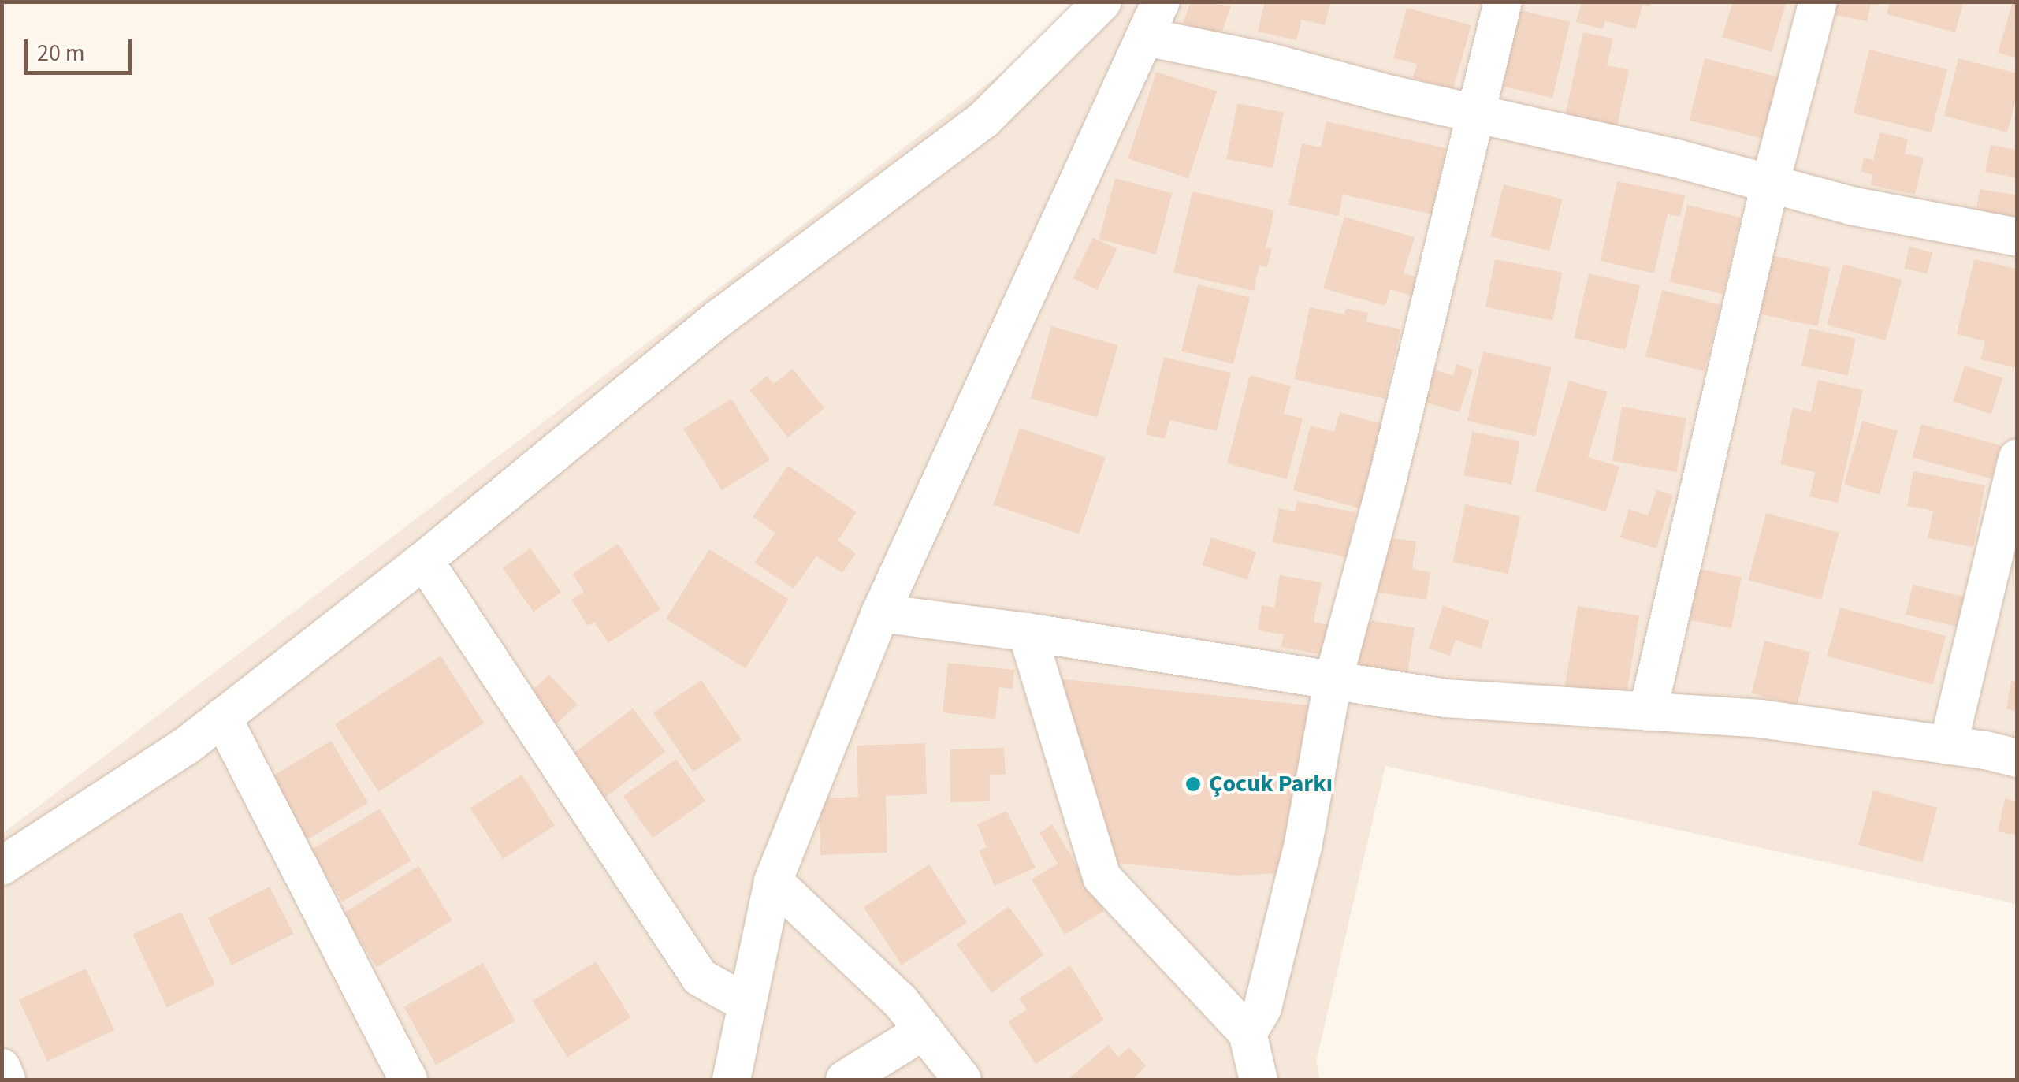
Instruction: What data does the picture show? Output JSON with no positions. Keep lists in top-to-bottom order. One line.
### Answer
{"places":["Çocuk Parkı"],"scale_bar":"20 m"}
